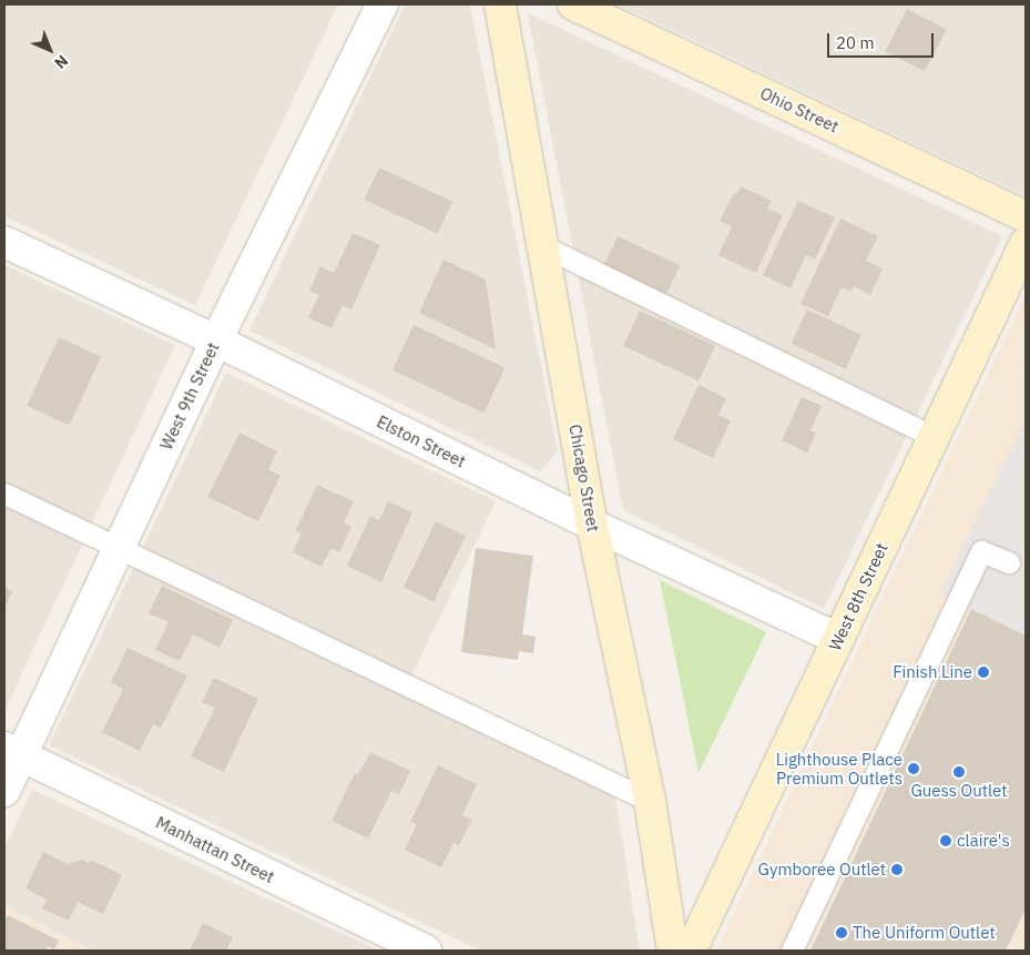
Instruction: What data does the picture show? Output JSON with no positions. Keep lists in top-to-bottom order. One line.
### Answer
{"streets":{"street":["Ohio Street","West 9th Street","Elston Street","Chicago Street","West 8th Street","Manhattan Street"]},"crossings":[["West 9th Street","Elston Street"],["West 9th Street","Manhattan Street"],["Elston Street","Chicago Street"],["Elston Street","West 8th Street"]],"places":["Finish Line","Lighthouse Place Premium Outlets","Guess Outlet","claire's","Gymboree Outlet","The Uniform Outlet"],"scale_bar":"20 m","north":"bottom right"}
